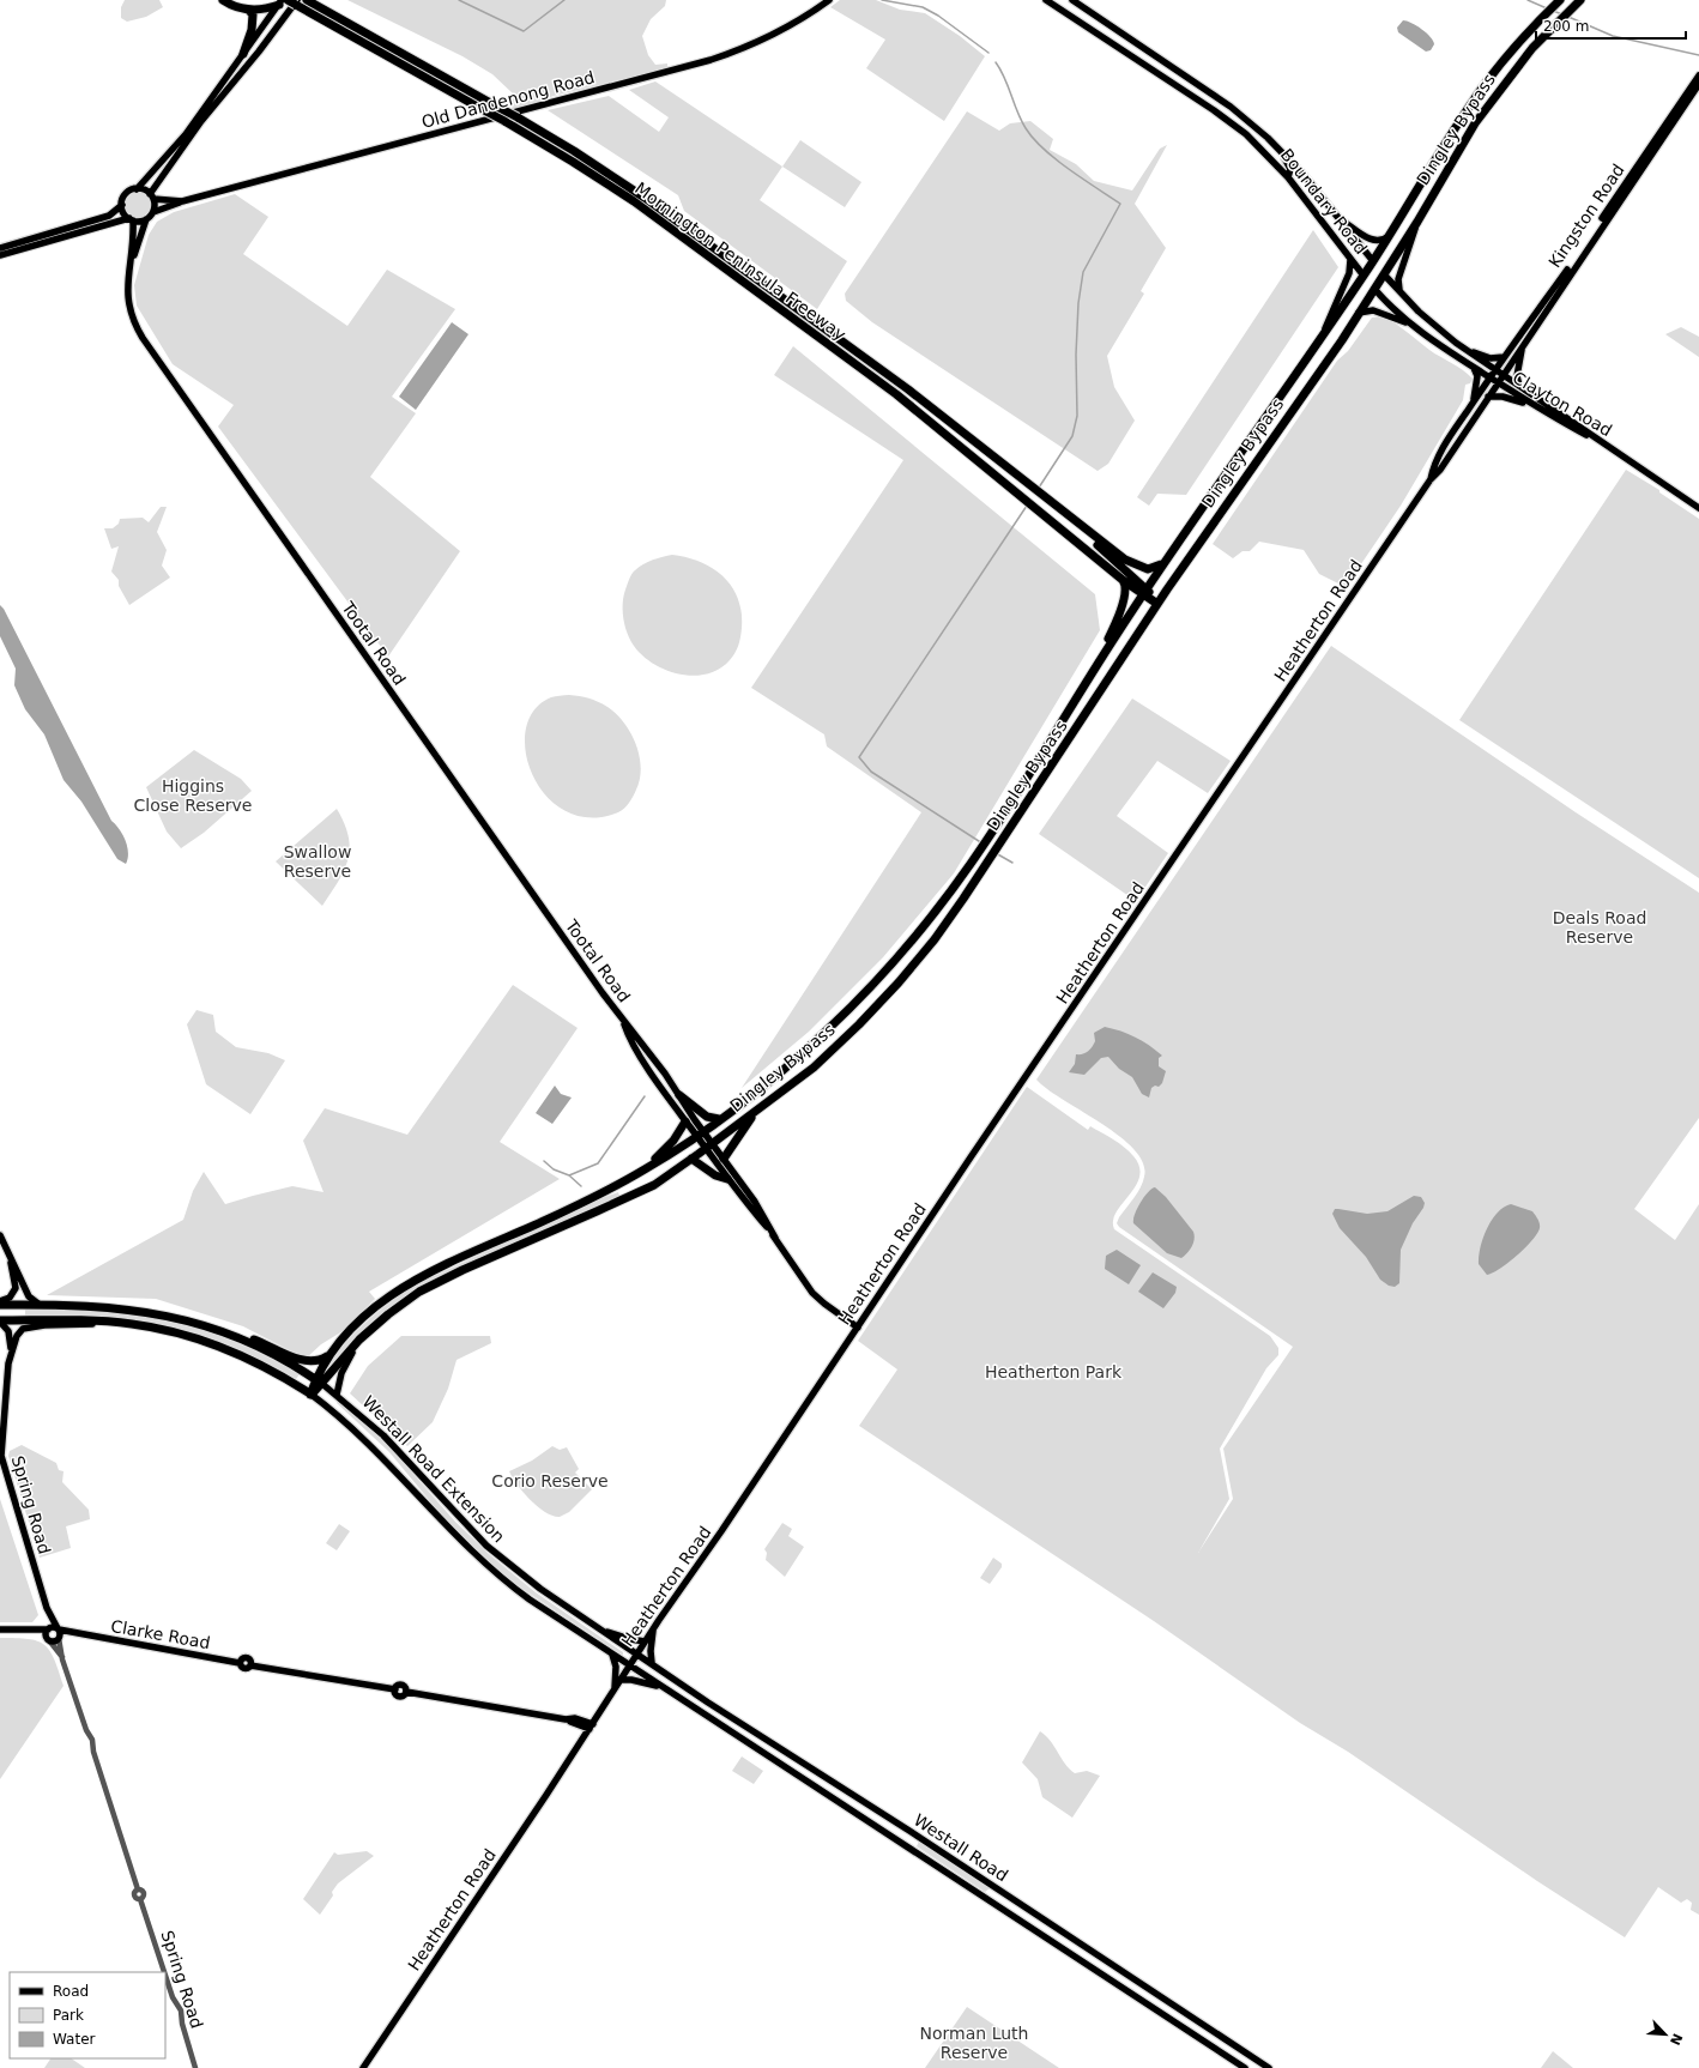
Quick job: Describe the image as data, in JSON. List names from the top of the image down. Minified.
{"streets":{"highway":["Dingley Bypass","Boundary Road","Mornington Peninsula Freeway","Westall Road Extension"],"main road":["Old Dandenong Road","Kingston Road","Clayton Road","Heatherton Road","Tootal Road","Spring Road","Clarke Road","Westall Road"]},"crossings":[["Old Dandenong Road","Tootal Road"],["Dingley Bypass","Boundary Road"],["Dingley Bypass","Mornington Peninsula Freeway"],["Dingley Bypass","Tootal Road"],["Dingley Bypass","Westall Road Extension"],["Boundary Road","Kingston Road"],["Boundary Road","Clayton Road"],["Boundary Road","Heatherton Road"],["Kingston Road","Clayton Road"],["Kingston Road","Heatherton Road"],["Clayton Road","Heatherton Road"],["Heatherton Road","Tootal Road"],["Heatherton Road","Westall Road Extension"],["Heatherton Road","Clarke Road"],["Heatherton Road","Westall Road"],["Westall Road Extension","Spring Road"],["Westall Road Extension","Westall Road"],["Spring Road","Clarke Road"]],"parks":["Higgins Close Reserve","Swallow Reserve","Deals Road Reserve","Heatherton Park","Corio Reserve","Norman Luth Reserve"],"legend":["Road","Park","Water"],"scale_bar":"200 m","north":"bottom right"}
